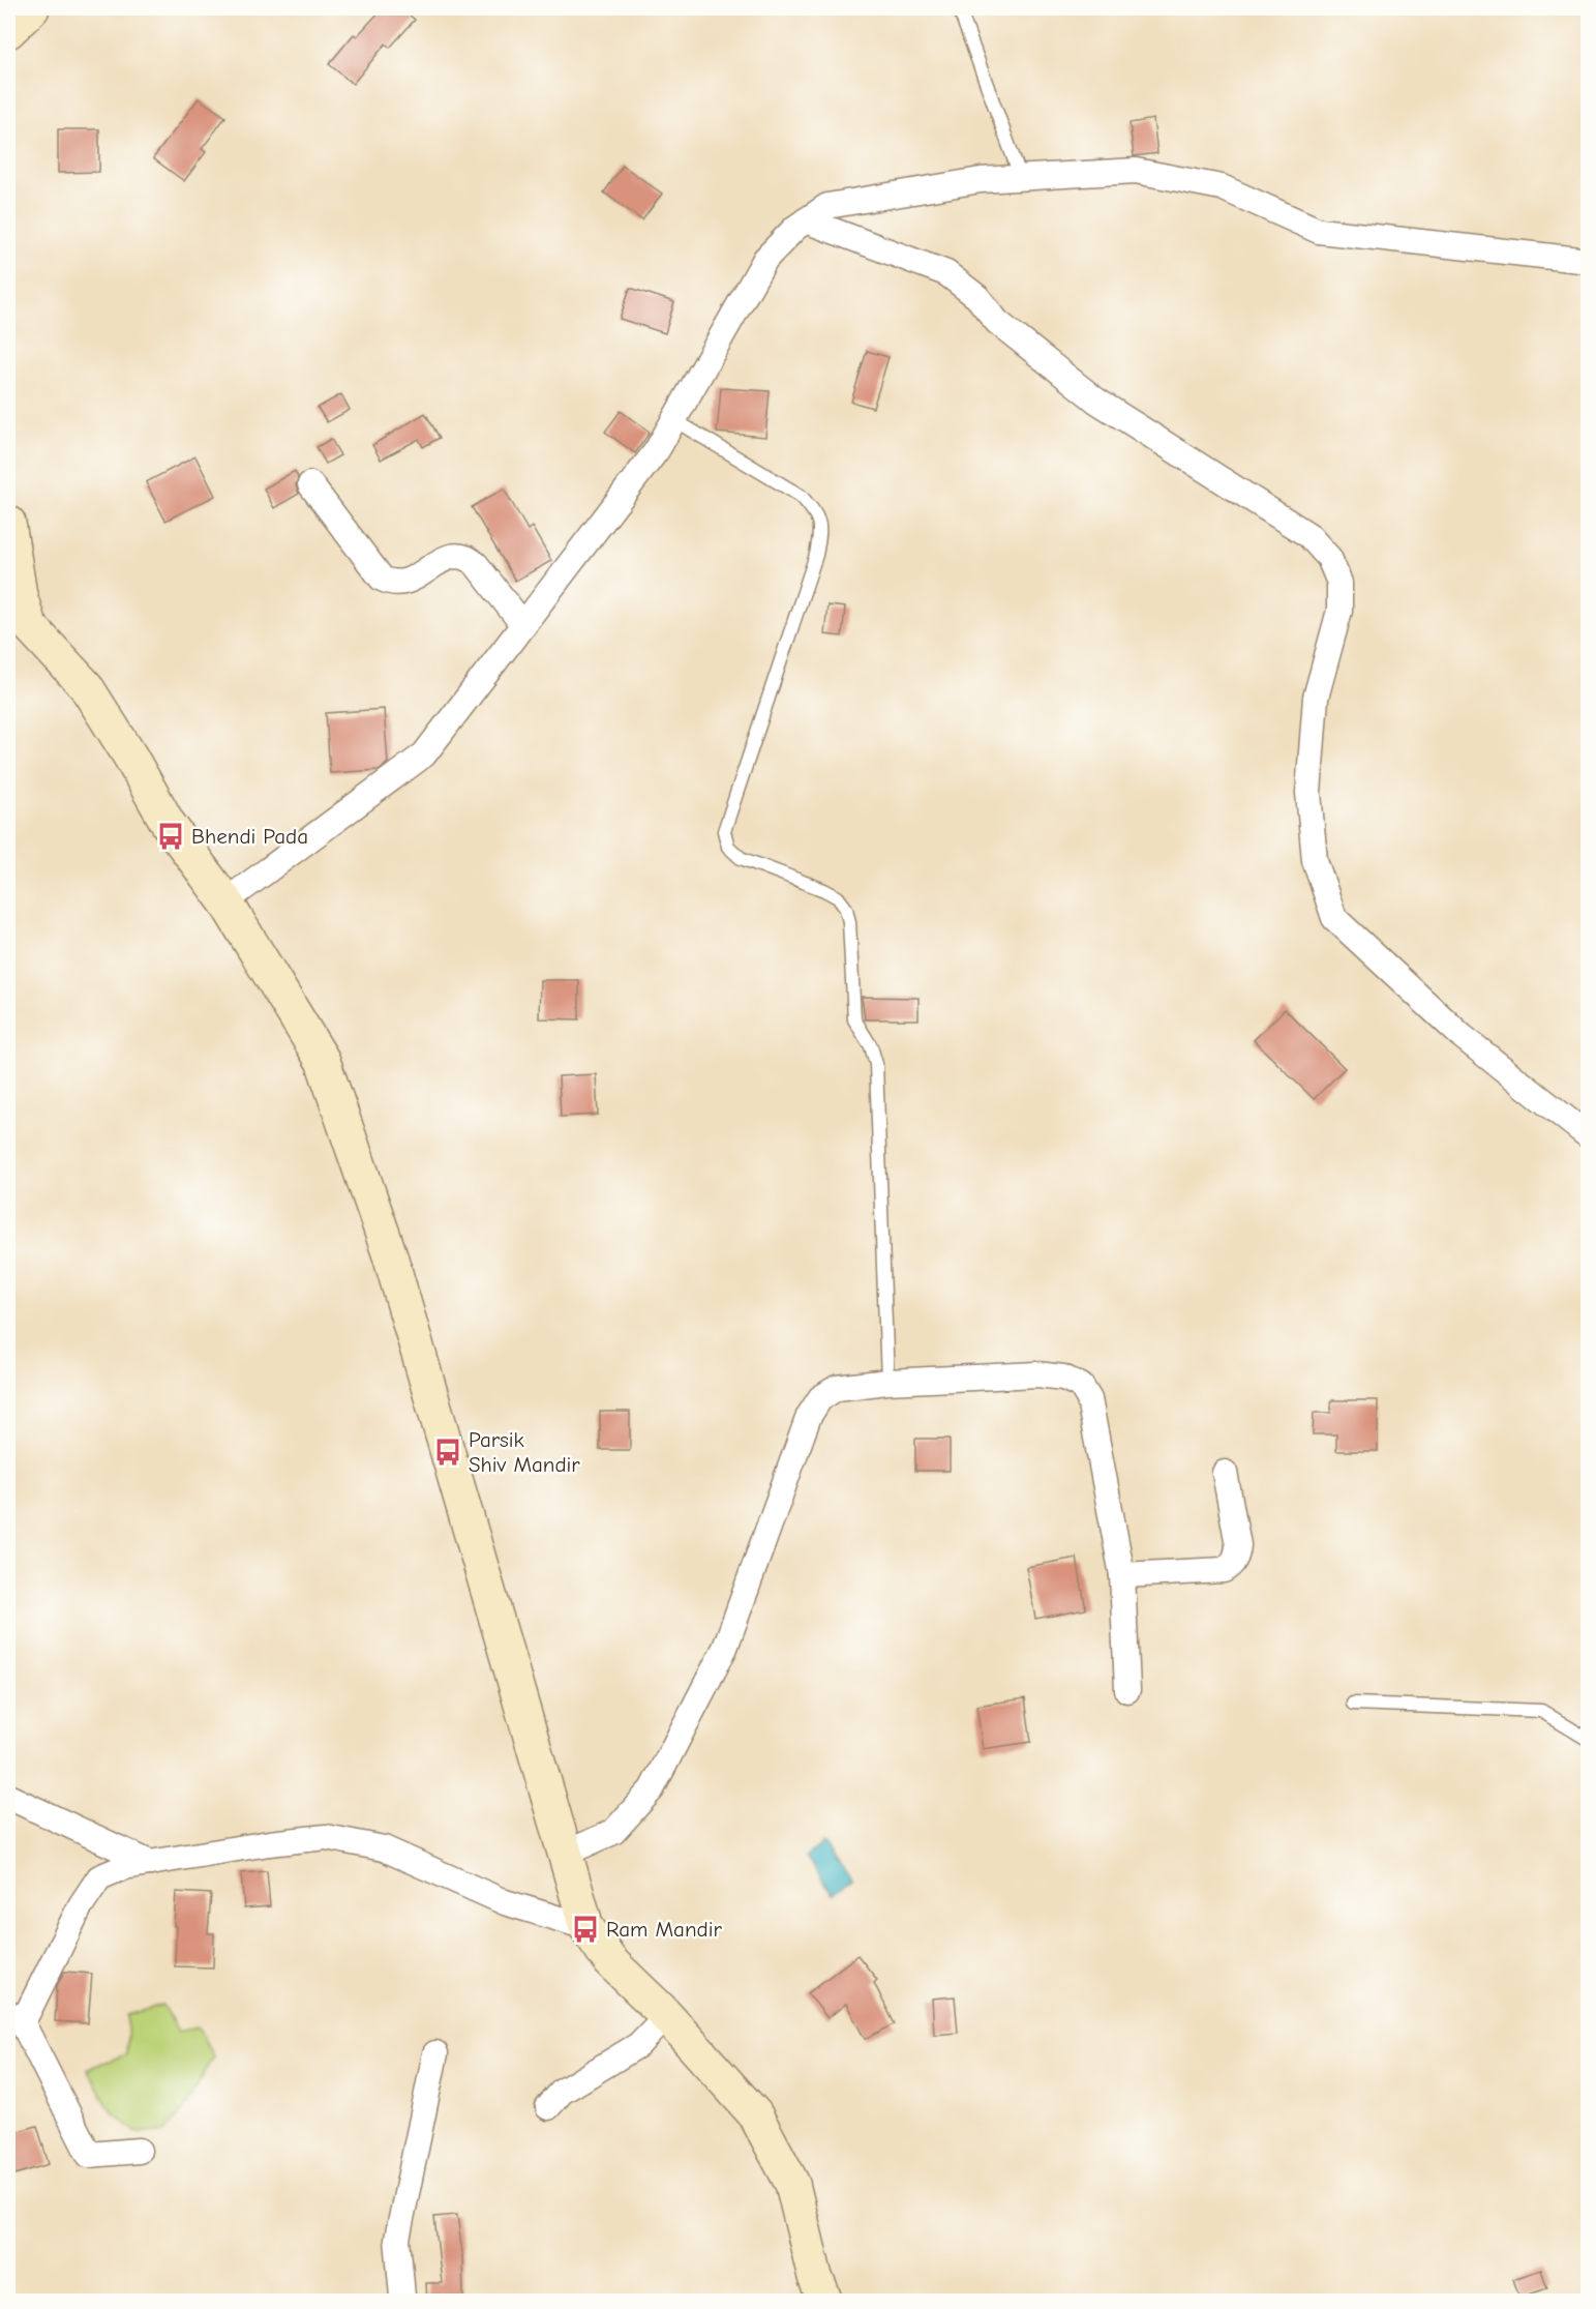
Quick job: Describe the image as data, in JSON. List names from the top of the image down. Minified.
{"places":{"bus stop":["Bhendi Pada","Parsik Shiv Mandir","Ram Mandir"]}}
